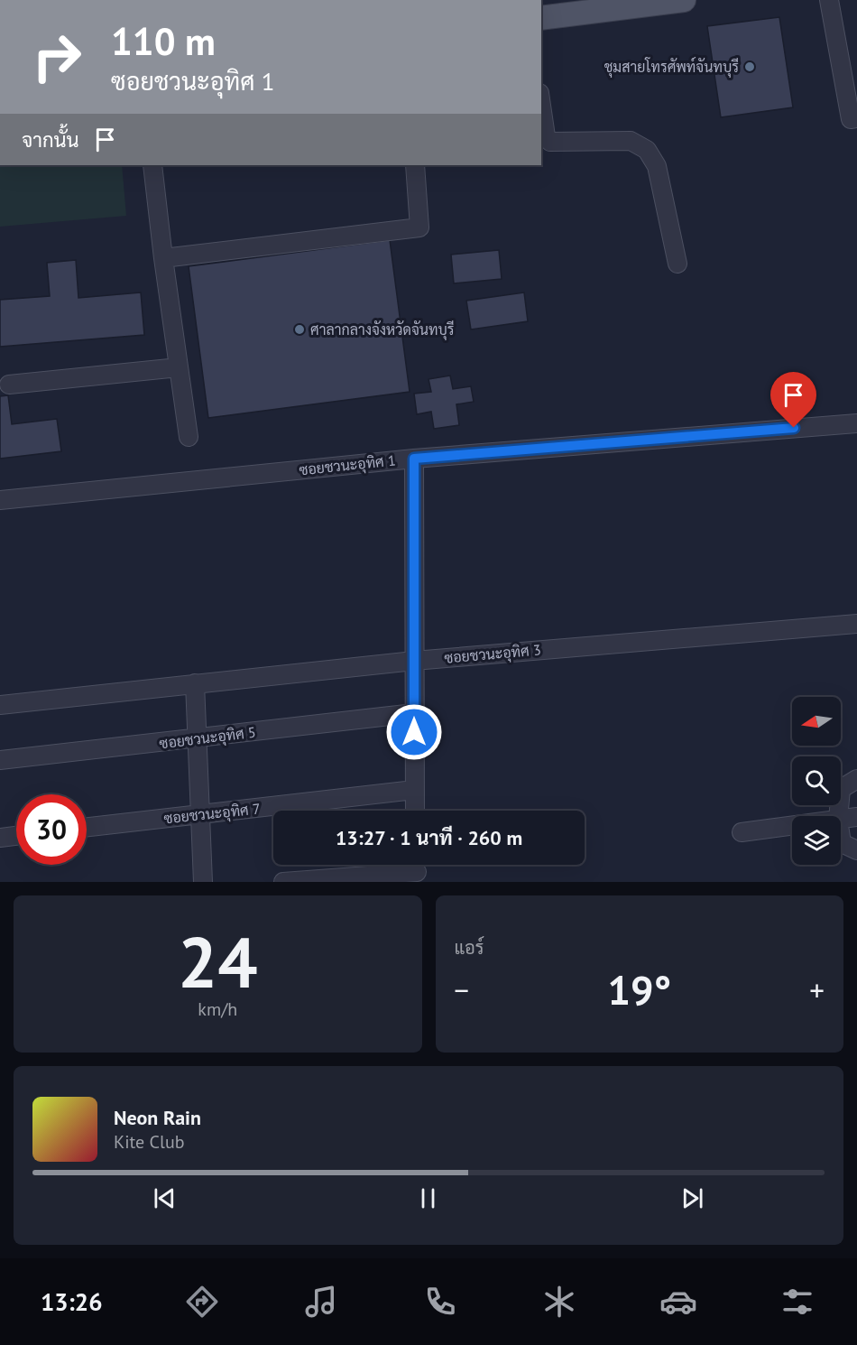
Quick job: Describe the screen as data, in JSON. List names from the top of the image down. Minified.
{"streets":{"street":["ซอยชวนะอุทิศ 1","ซอยชวนะอุทิศ 3","ซอยชวนะอุทิศ 5","ซอยชวนะอุทิศ 7"]},"places":["ชุมสายโทรศัพท์จันทบุรี","ศาลากลางจังหวัดจันทบุรี"],"north":"left","page":{"turn":["110 m","ซอยชวนะอุทิศ 1"],"then":"จากนั้น","limit":"30","trip":"13:27 · 1 นาที · 260 m","tile":[["24","km/h"],"แอร์"],"heat":["−","19°","+"],"song":["Neon Rain","Kite Club"],"tabs":"13:26"}}
